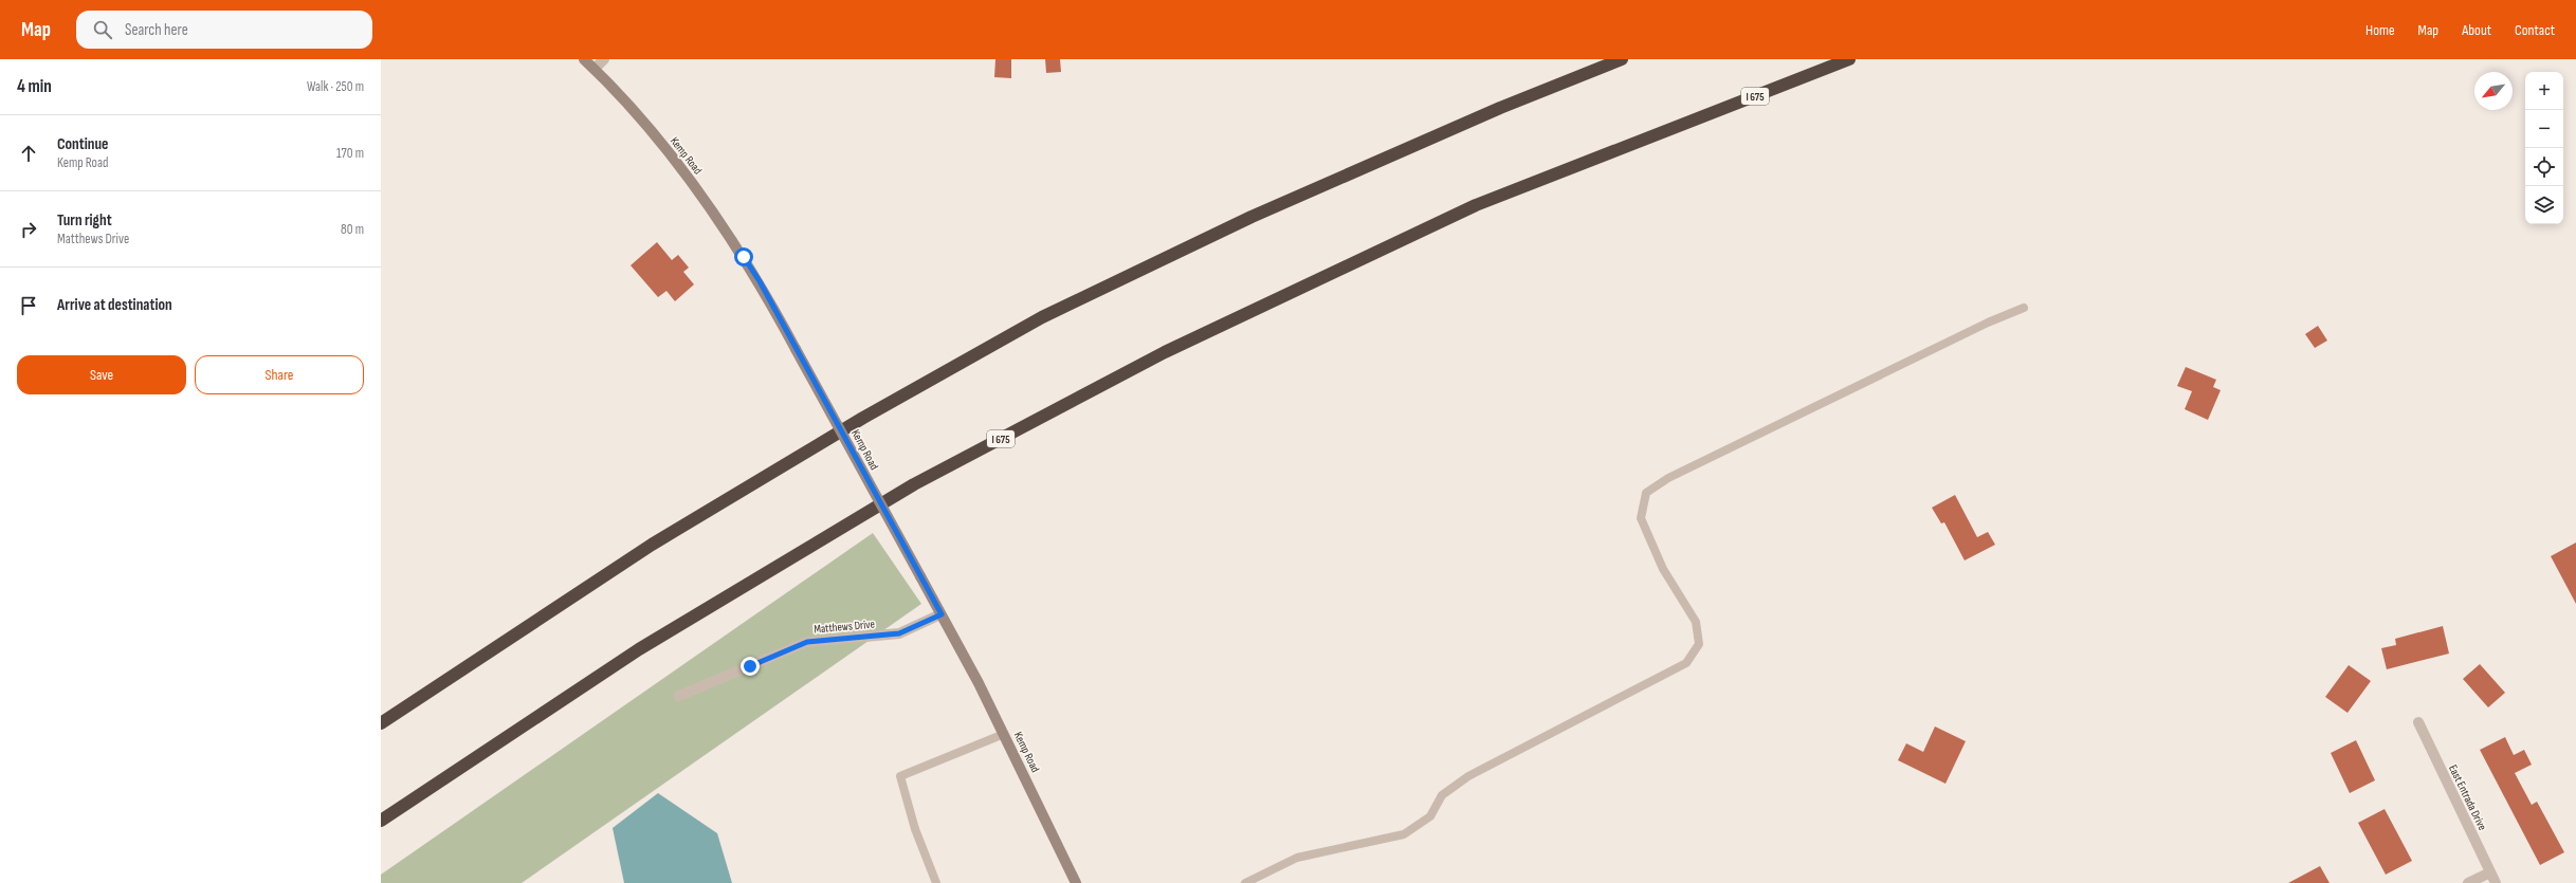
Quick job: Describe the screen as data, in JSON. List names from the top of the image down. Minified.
{"streets":{"highway":["I 675"],"main road":["Kemp Road"],"street":["Matthews Drive","East Entrada Drive"]},"crossings":[["Kemp Road","Matthews Drive"]],"north":"bottom left","page":{"header":"Map","search":"Search here","nav":["Home","Map","About","Contact"],"heading":["4 min","Walk · 250 m"],"map_buttons":["+","−"],"list":[["Continue","Kemp Road","170 m"],["Turn right","Matthews Drive","80 m"],"Arrive at destination"],"buttons":["Save","Share"]}}
